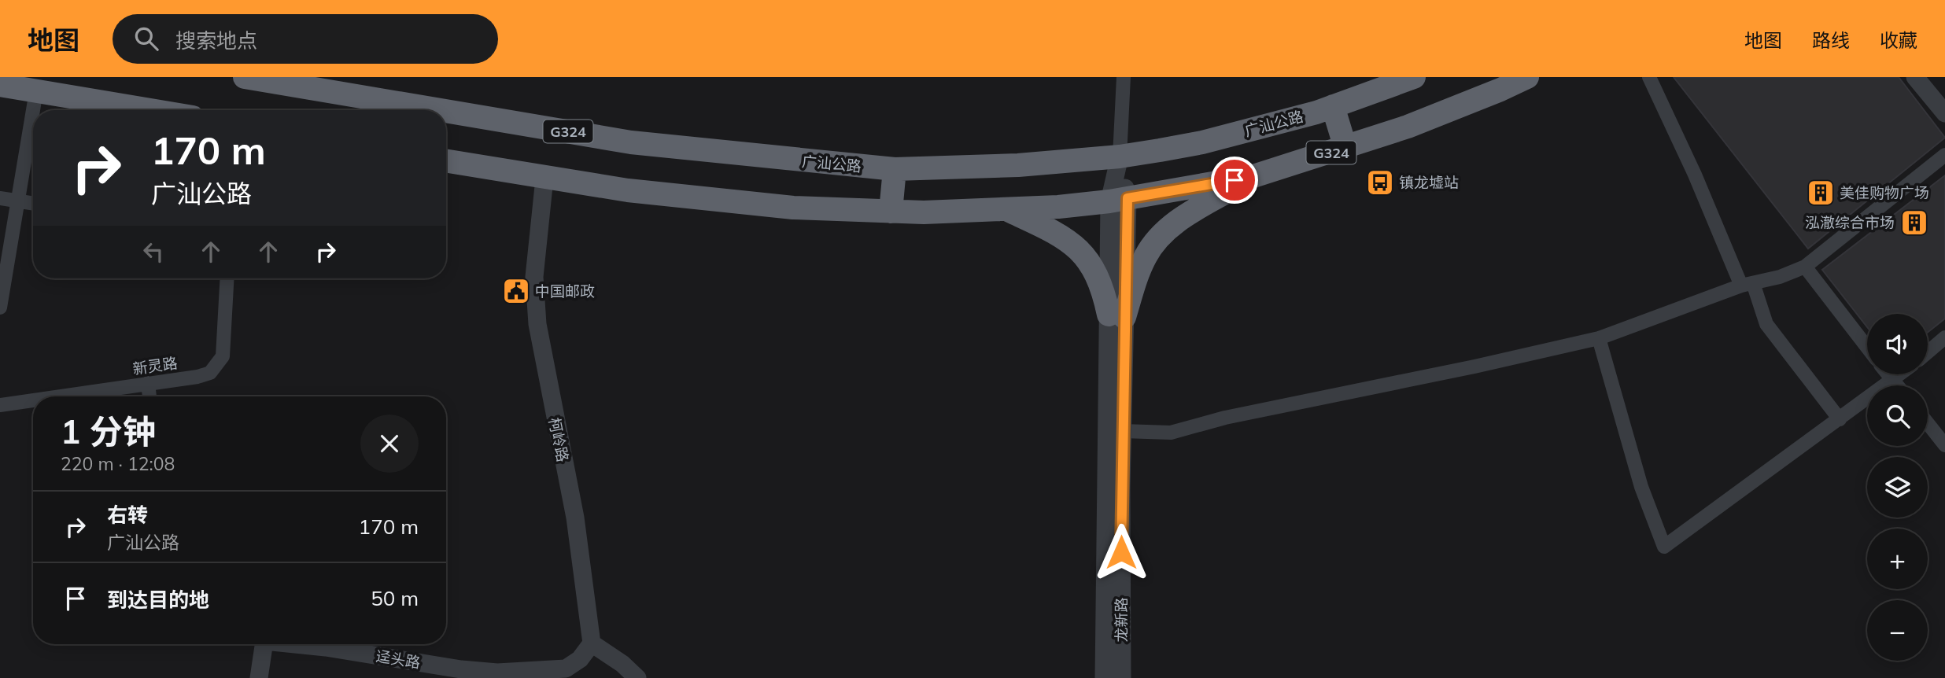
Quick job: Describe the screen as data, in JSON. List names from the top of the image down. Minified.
{"streets":{"highway":["广汕公路","G324"],"street":["新灵路","柯岭路","龙新路","迳头路"]},"crossings":[["广汕公路","龙新路"],["G324","柯岭路"],["G324","龙新路"],["柯岭路","迳头路"]],"places":{"bus stop":["镇龙墟站"],"building":["美佳购物广场","泓澈综合市场"],"public building":["中国邮政"]},"page":{"header":"地图","search":"搜索地点","nav":["地图","路线","收藏"],"turn":["170 m","广汕公路"],"map_buttons":["+","−"],"heading":["1 分钟","220 m · 12:08"],"list":[{"name":"右转","note":"广汕公路","value":"170 m"},{"name":"到达目的地","value":"50 m"}]}}
